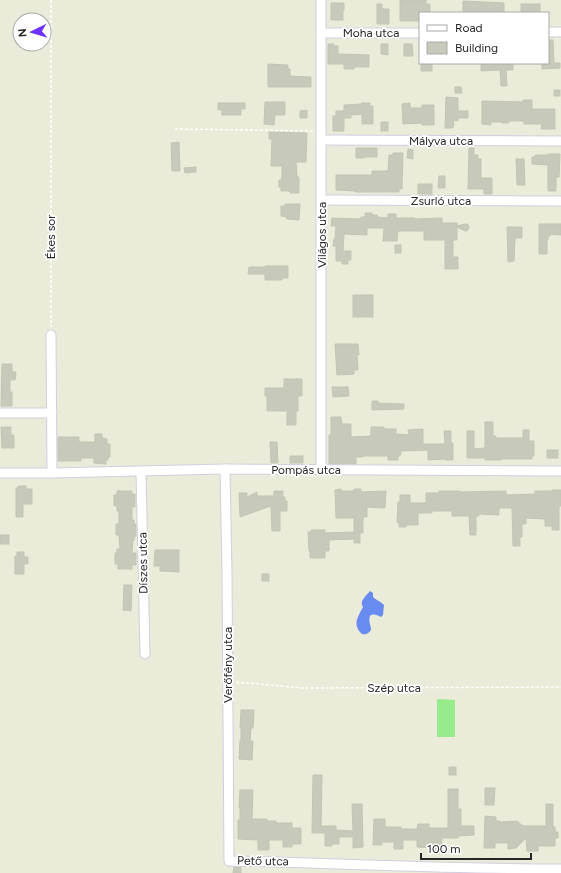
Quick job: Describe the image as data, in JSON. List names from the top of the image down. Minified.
{"streets":{"street":["Moha utca","Mályva utca","Zsurló utca","Világos utca","Pompás utca","Díszes utca","Verőfény utca","Pető utca"],"path":["Ékes sor","Szép utca"]},"crossings":[["Moha utca","Világos utca"],["Mályva utca","Világos utca"],["Zsurló utca","Világos utca"],["Világos utca","Pompás utca"],["Pompás utca","Díszes utca"],["Pompás utca","Verőfény utca"],["Verőfény utca","Szép utca"],["Verőfény utca","Pető utca"]],"legend":["Road","Building"],"scale_bar":"100 m","north":"left"}
